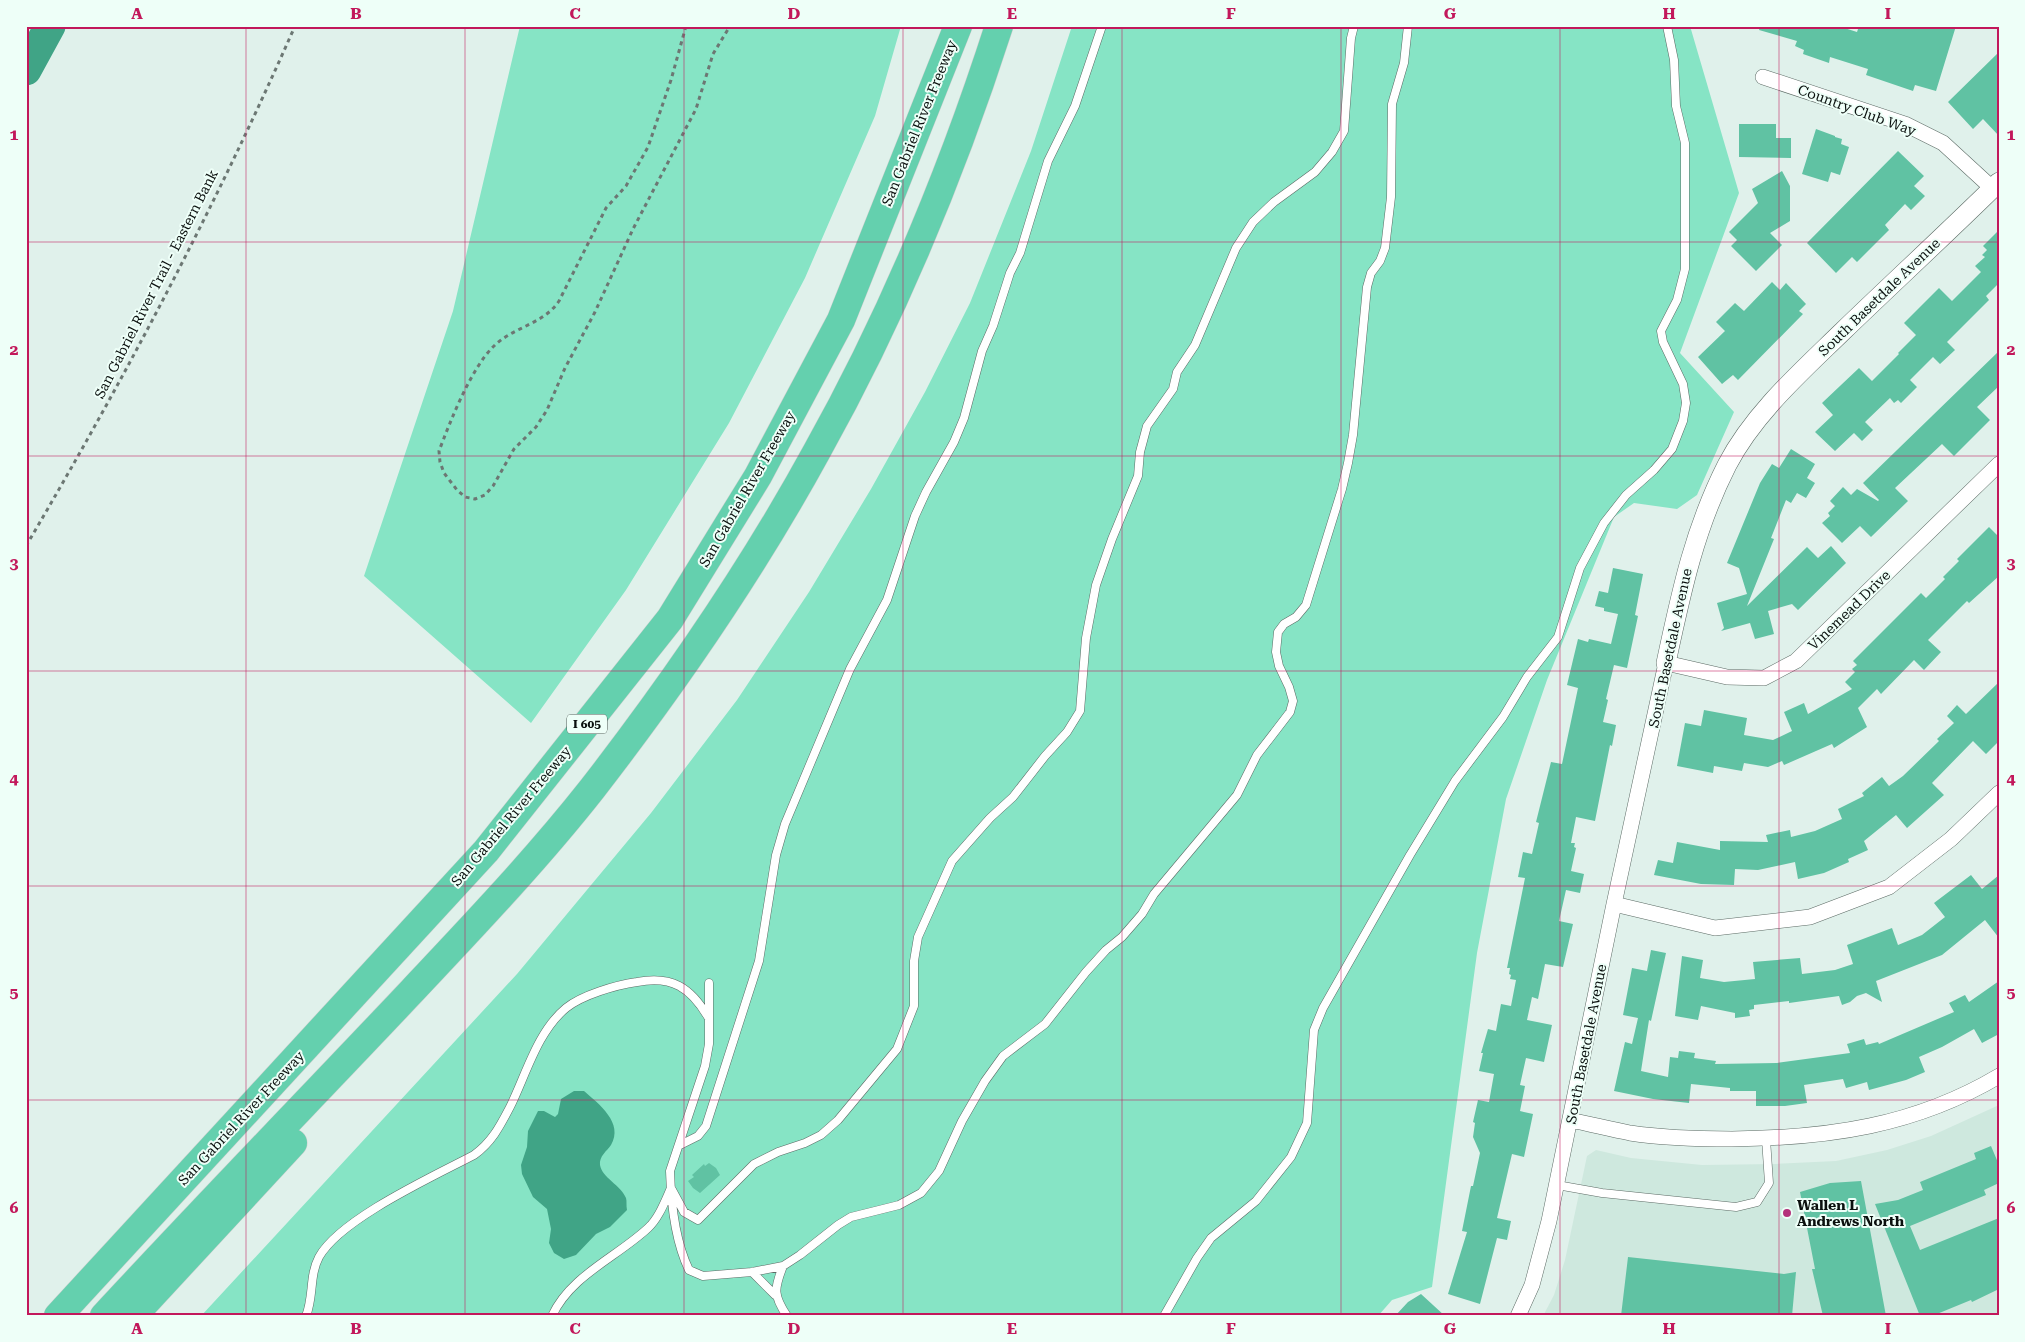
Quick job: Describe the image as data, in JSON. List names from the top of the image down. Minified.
{"streets":{"highway":["San Gabriel River Freeway","I 605"],"street":["Country Club Way","South Basetdale Avenue","Vinemead Drive"],"path":["San Gabriel River Trail - Eastern Bank"]},"crossings":[["Country Club Way","South Basetdale Avenue"],["South Basetdale Avenue","Vinemead Drive"]],"places":["Wallen L Andrews North"],"grid":{"columns":["A","B","C","D","E","F","G","H","I"],"rows":["1","2","3","4","5","6"]}}
